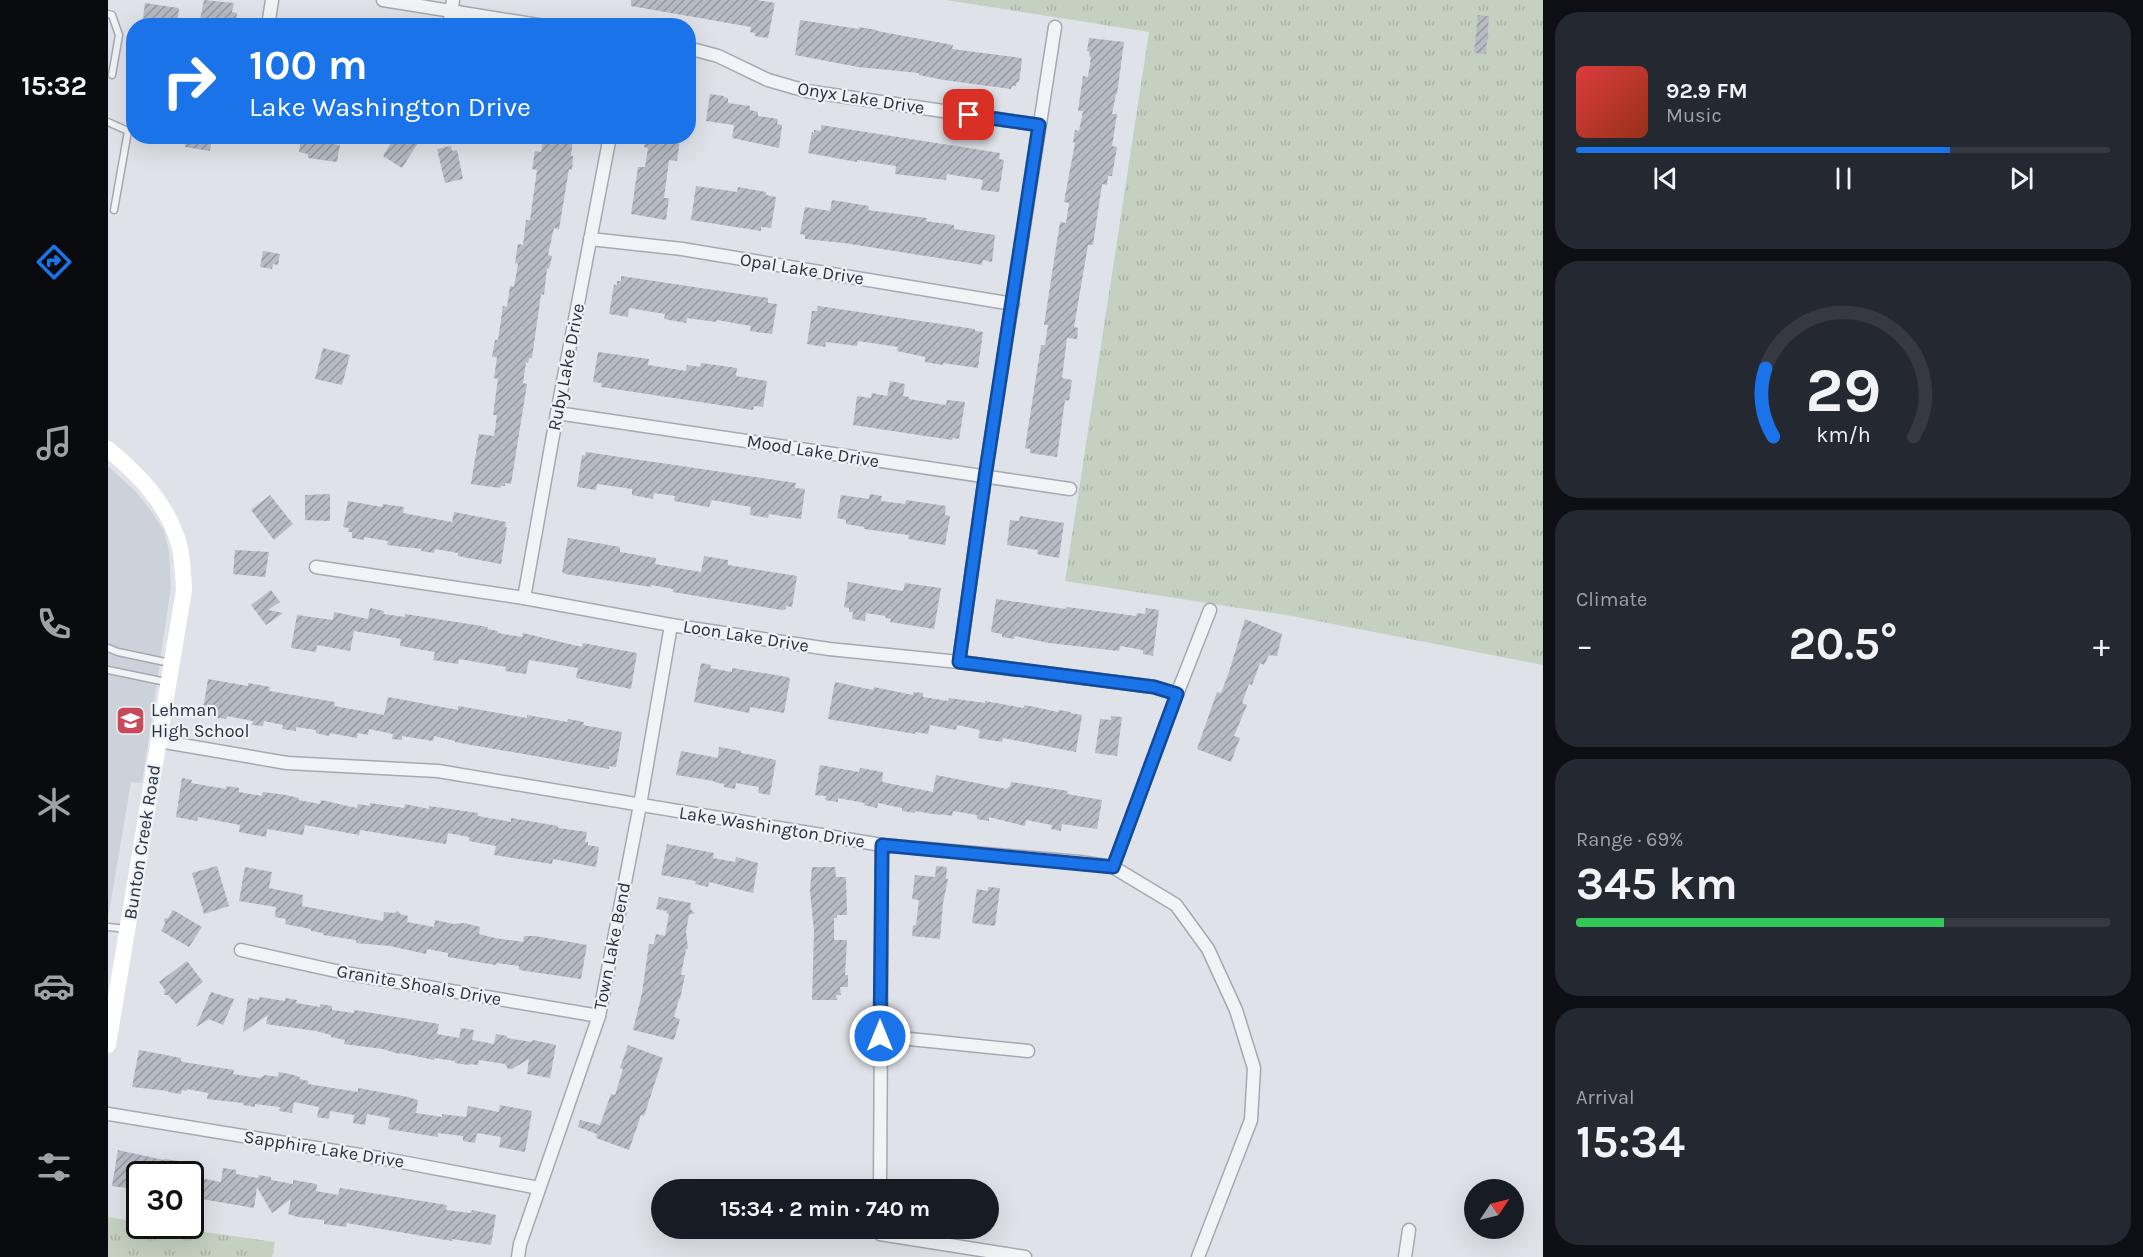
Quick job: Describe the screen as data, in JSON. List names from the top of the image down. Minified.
{"streets":{"street":["Onyx Lake Drive","Opal Lake Drive","Ruby Lake Drive","Mood Lake Drive","Loon Lake Drive","Lake Washington Drive","Bunton Creek Road","Town Lake Bend","Granite Shoals Drive","Sapphire Lake Drive"]},"crossings":[["Opal Lake Drive","Ruby Lake Drive"],["Ruby Lake Drive","Mood Lake Drive"],["Ruby Lake Drive","Loon Lake Drive"],["Loon Lake Drive","Town Lake Bend"],["Lake Washington Drive","Bunton Creek Road"],["Lake Washington Drive","Town Lake Bend"],["Town Lake Bend","Granite Shoals Drive"],["Town Lake Bend","Sapphire Lake Drive"]],"places":{"school or university":["Lehman High School"]},"north":"top right","page":{"tabs":"15:32","turn":["100 m","Lake Washington Drive"],"song":["92.9 FM","Music"],"tile":["Climate",["Range · 69%","345 km"],["Arrival","15:34"]],"heat":["−","20.5°","+"],"limit":"30","trip":"15:34 · 2 min · 740 m","gauge":["29","km/h"]}}
